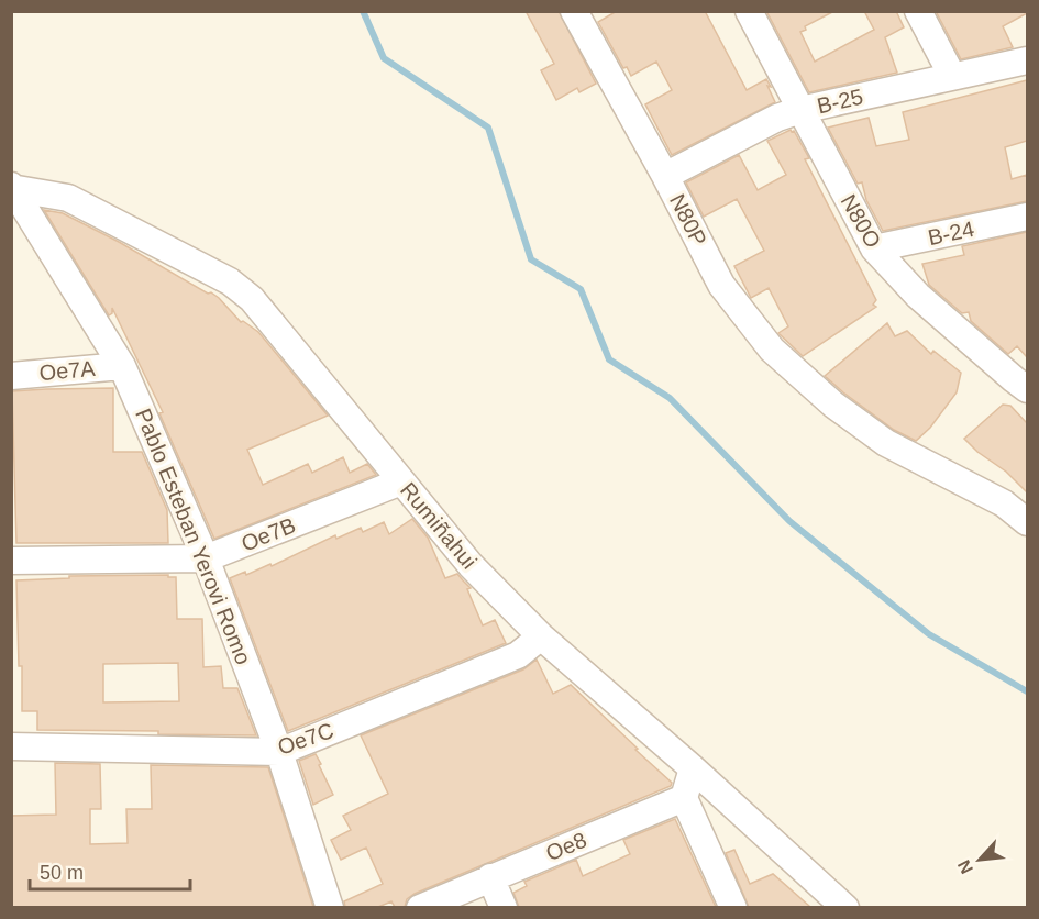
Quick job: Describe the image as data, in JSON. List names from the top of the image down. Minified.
{"streets":{"street":["B-25","N80P","N80O","B-24","Oe7A","Rumiñahui","Oe7B","Pablo Esteban Yerovi Romo","Oe7C","Oe8"]},"crossings":[["B-25","N80P"],["B-25","N80O"],["N80O","B-24"],["Oe7A","Pablo Esteban Yerovi Romo"],["Rumiñahui","Oe7B"],["Rumiñahui","Pablo Esteban Yerovi Romo"],["Rumiñahui","Oe7C"],["Oe7B","Pablo Esteban Yerovi Romo"],["Pablo Esteban Yerovi Romo","Oe7C"]],"scale_bar":"50 m","north":"bottom left"}
